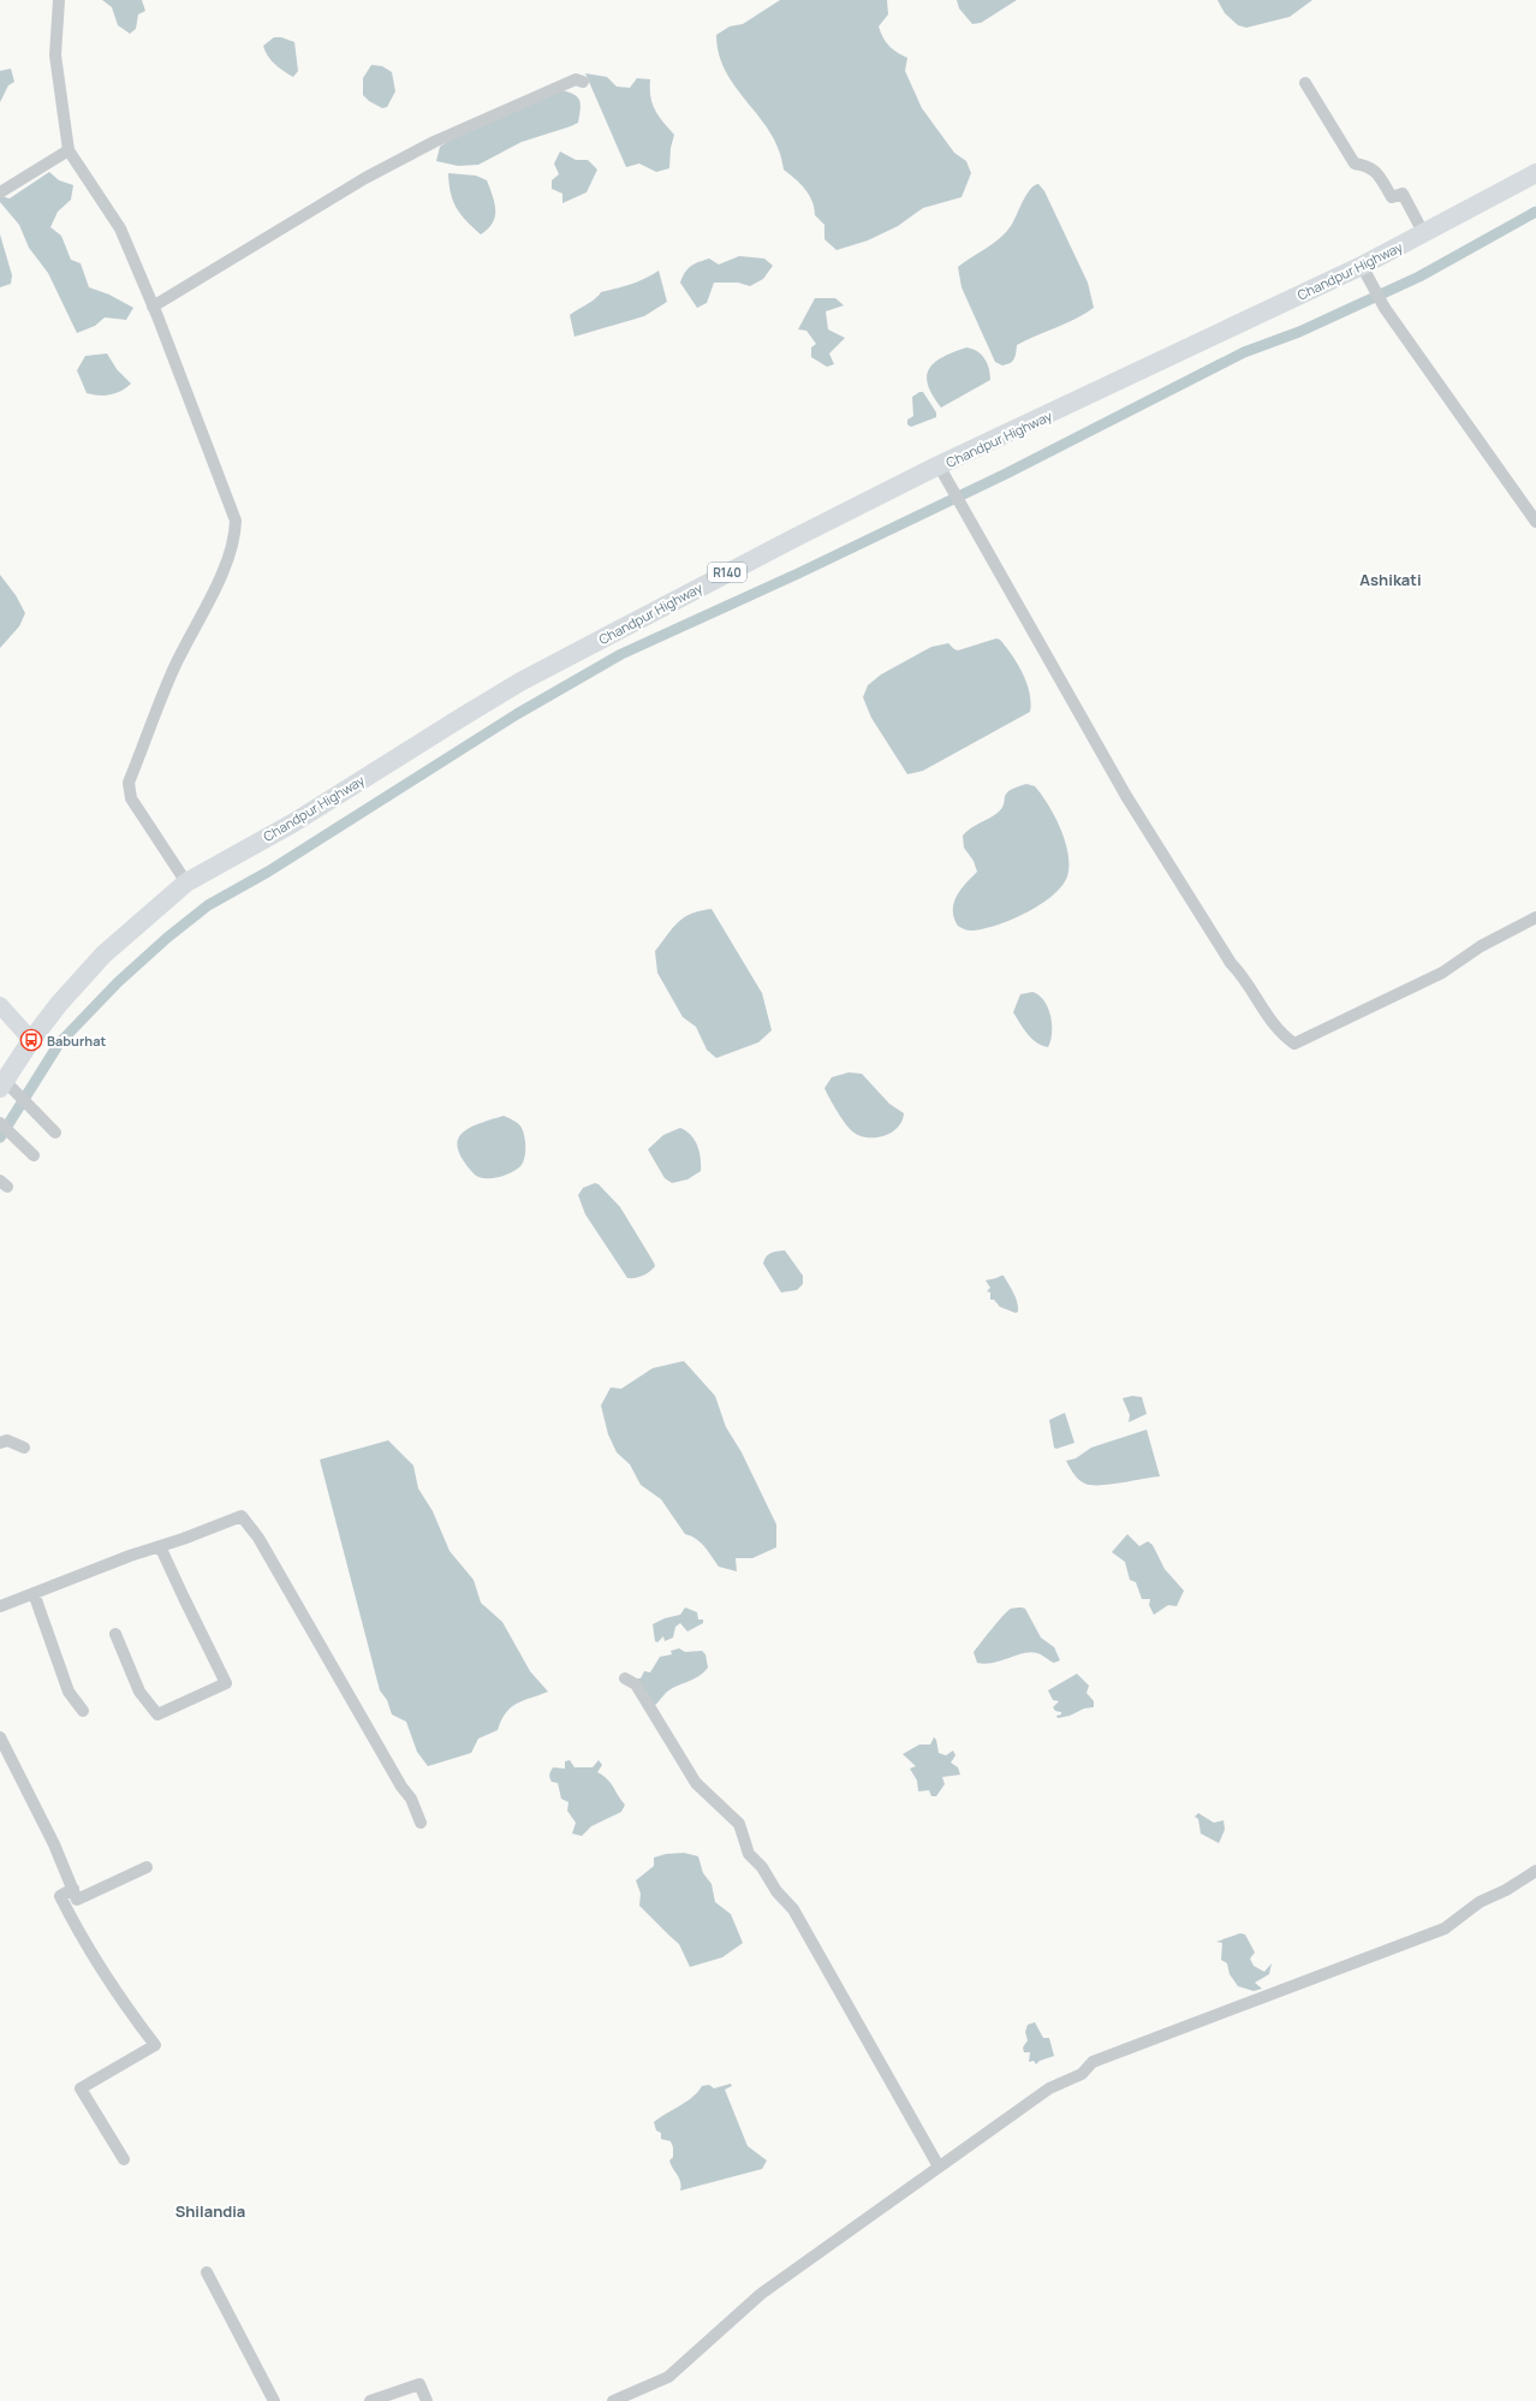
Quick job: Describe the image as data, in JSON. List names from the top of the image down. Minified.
{"streets":{"main road":["Chandpur Highway","R140"]},"districts":["Ashikati","Shilandia"],"places":{"bus stop":["Baburhat"]}}
